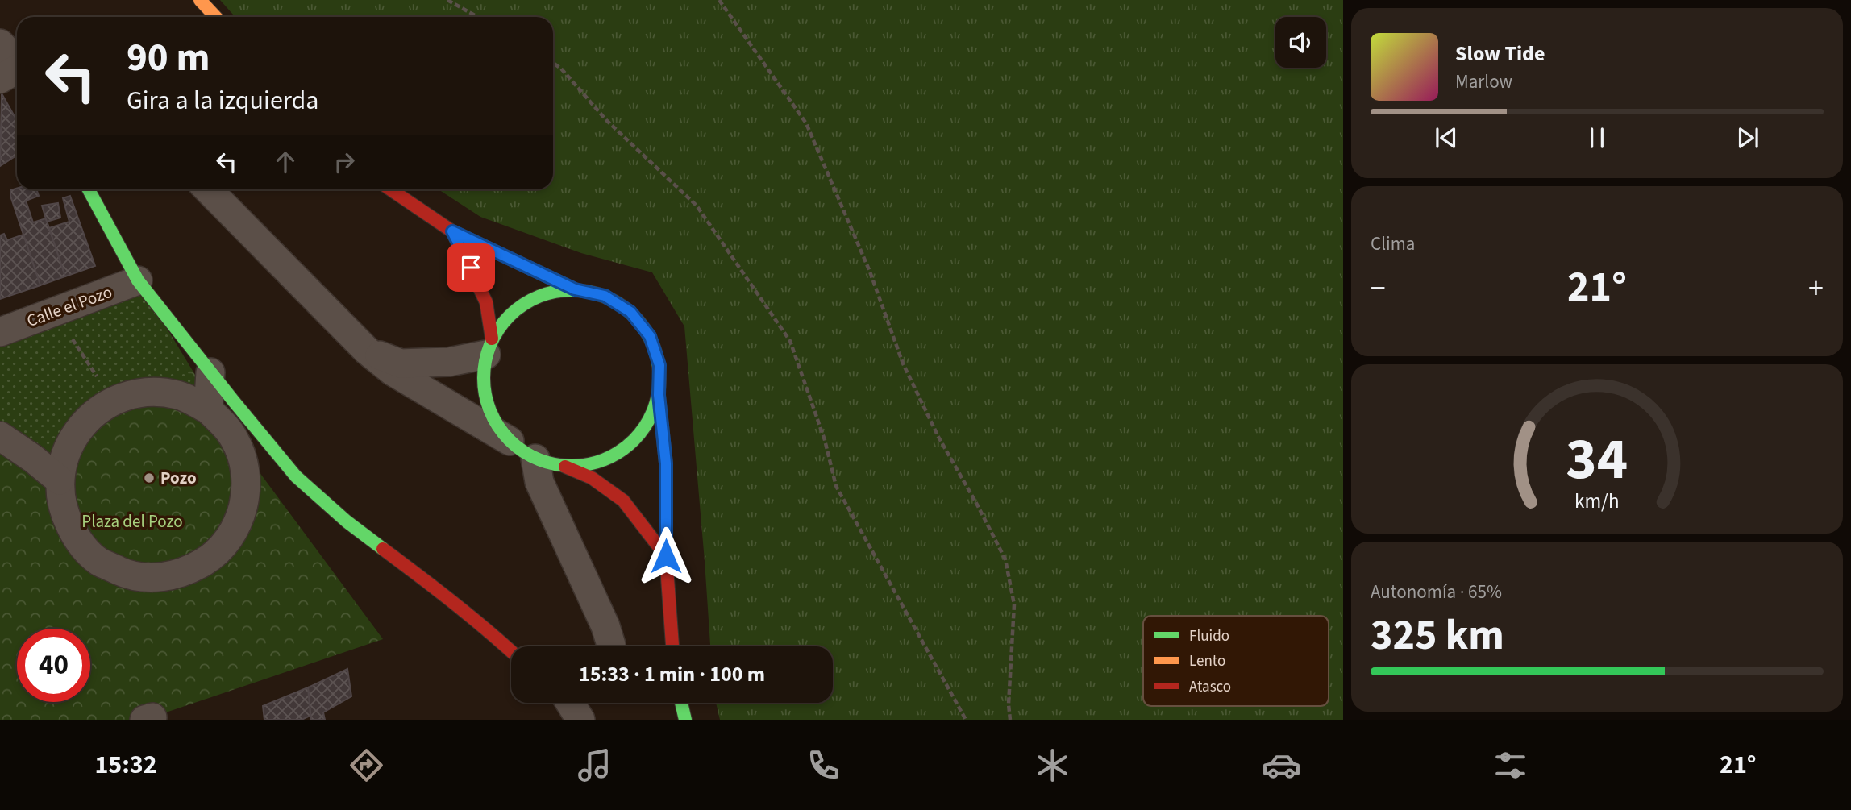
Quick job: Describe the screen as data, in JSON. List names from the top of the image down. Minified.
{"streets":{"street":["Calle el Pozo"]},"parks":["Plaza del Pozo"],"places":["Pozo"],"legend":["Fluido","Lento","Atasco"],"page":{"turn":["90 m","Gira a la izquierda"],"song":["Slow Tide","Marlow"],"tile":["Clima",["Autonomía · 65%","325 km"]],"heat":["−","21°","+"],"limit":"40","trip":"15:33 · 1 min · 100 m","tabs":["15:32","21°"],"gauge":["34","km/h"]}}
